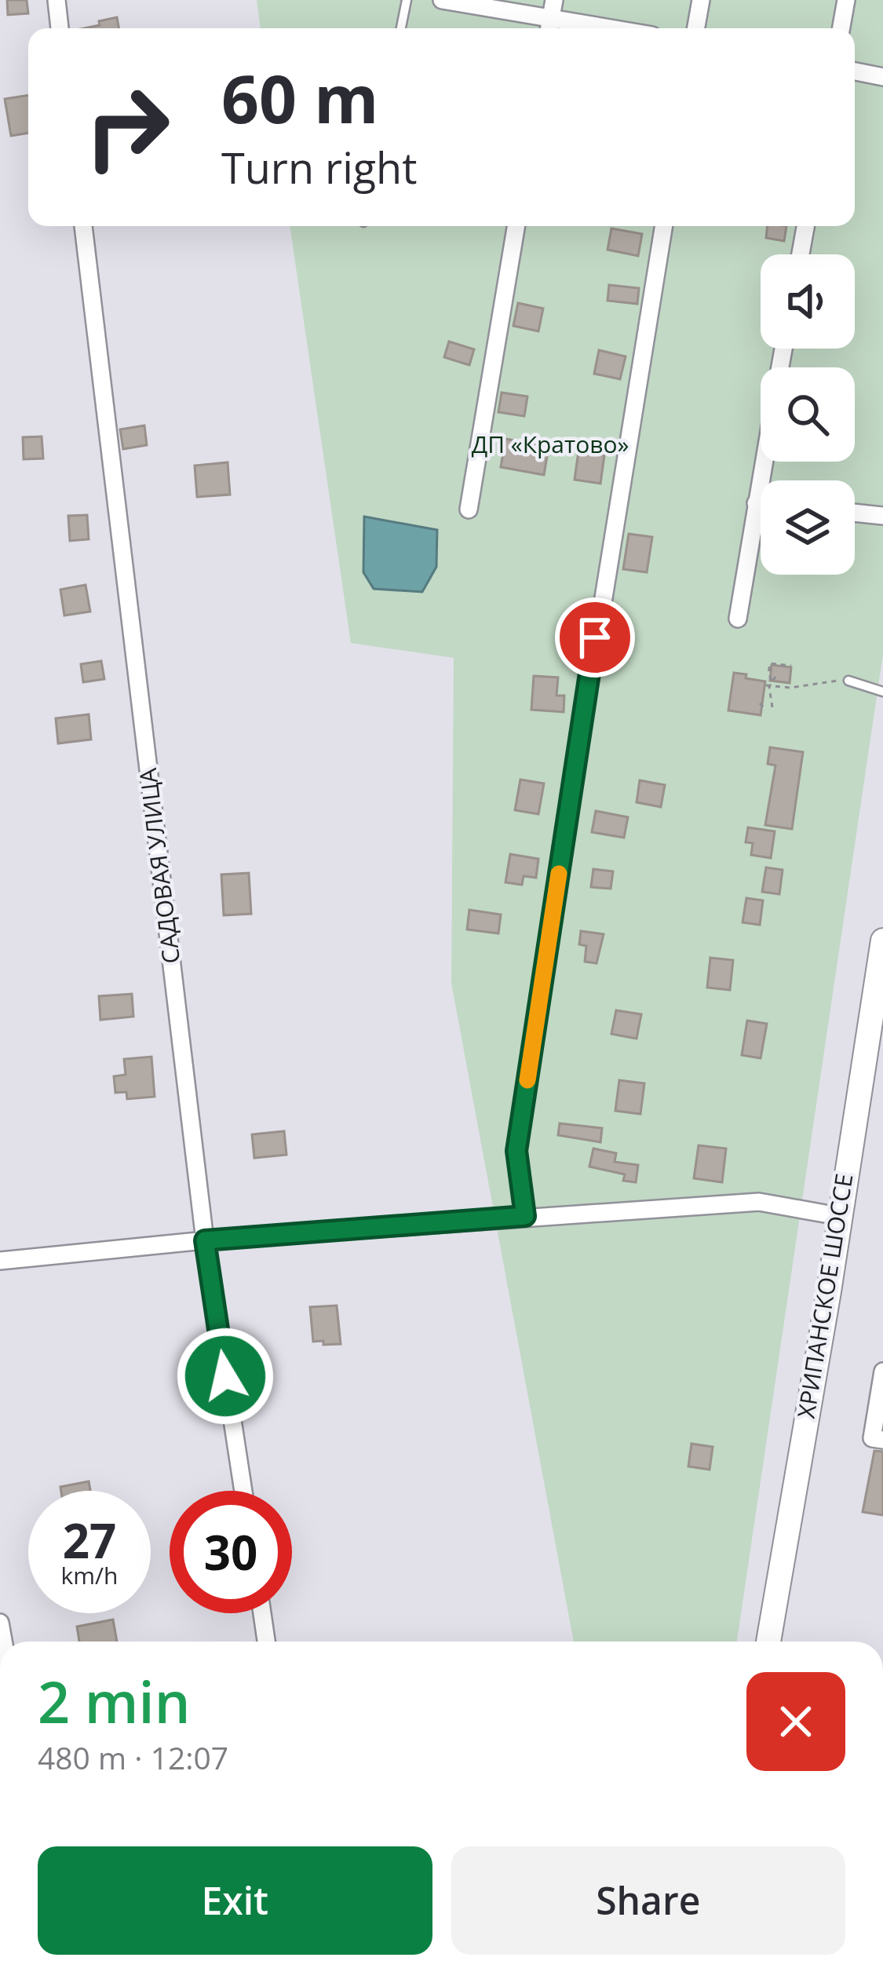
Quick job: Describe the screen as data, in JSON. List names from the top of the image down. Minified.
{"streets":{"main road":["ХРИПАНСКОЕ ШОССЕ"],"street":["САДОВАЯ УЛИЦА"]},"parks":["ДП «Кратово»"],"page":{"turn":["60 m","Turn right"],"speed":"27 km/h","limit":"30","heading":["2 min","480 m · 12:07"],"buttons":["Exit","Share"]}}
